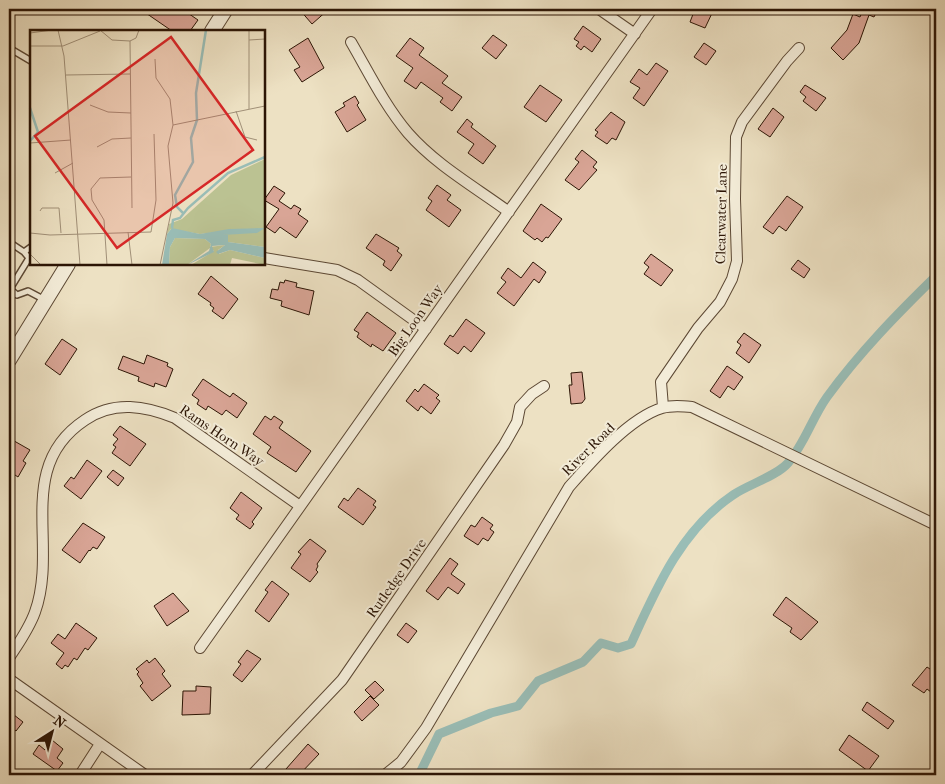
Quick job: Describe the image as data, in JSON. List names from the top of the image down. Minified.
{"streets":{"street":["Clearwater Lane","Big Loon Way","Rams Horn Way","River Road","Rutledge Drive"]},"crossings":[["Clearwater Lane","River Road"],["Big Loon Way","Rams Horn Way"]],"north":"top right"}
